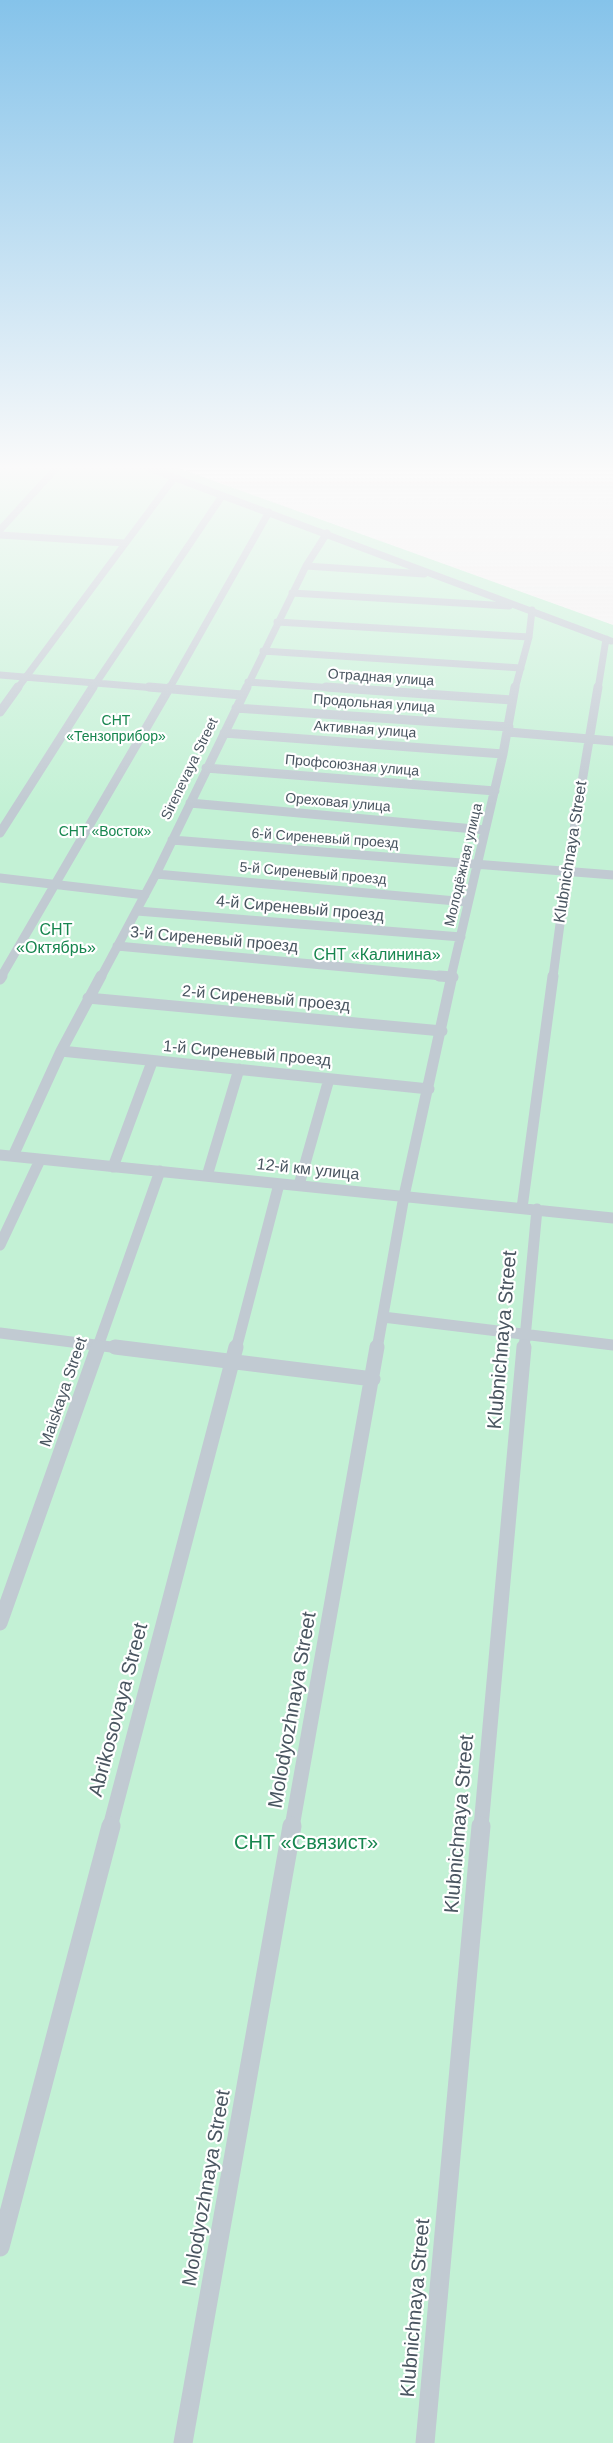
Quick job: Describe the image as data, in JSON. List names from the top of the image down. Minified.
{"streets":{"street":["Отрадная улица","Продольная улица","Активная улица","Профсоюзная улица","Sirenevaya Street","Ореховая улица","6-й Сиреневый проезд","Klubnichnaya Street","Молодёжная улица","5-й Сиреневый проезд","4-й Сиреневый проезд","3-й Сиреневый проезд","2-й Сиреневый проезд","1-й Сиреневый проезд","12-й км улица","Maiskaya Street","Abrikosovaya Street","Molodyozhnaya Street"]},"crossings":[["Отрадная улица","Sirenevaya Street"],["Отрадная улица","Молодёжная улица"],["Продольная улица","Sirenevaya Street"],["Продольная улица","Klubnichnaya Street"],["Продольная улица","Молодёжная улица"],["Активная улица","Sirenevaya Street"],["Активная улица","Молодёжная улица"],["Профсоюзная улица","Sirenevaya Street"],["Профсоюзная улица","Молодёжная улица"],["Sirenevaya Street","Ореховая улица"],["Sirenevaya Street","6-й Сиреневый проезд"],["Sirenevaya Street","5-й Сиреневый проезд"],["Sirenevaya Street","4-й Сиреневый проезд"],["Sirenevaya Street","3-й Сиреневый проезд"],["Sirenevaya Street","2-й Сиреневый проезд"],["Sirenevaya Street","1-й Сиреневый проезд"],["Sirenevaya Street","12-й км улица"],["Ореховая улица","Молодёжная улица"],["6-й Сиреневый проезд","Klubnichnaya Street"],["6-й Сиреневый проезд","Молодёжная улица"],["Klubnichnaya Street","12-й км улица"],["Молодёжная улица","5-й Сиреневый проезд"],["Молодёжная улица","4-й Сиреневый проезд"],["Молодёжная улица","3-й Сиреневый проезд"],["Молодёжная улица","2-й Сиреневый проезд"],["Молодёжная улица","1-й Сиреневый проезд"],["Молодёжная улица","12-й км улица"],["Молодёжная улица","Molodyozhnaya Street"],["12-й км улица","Maiskaya Street"],["12-й км улица","Abrikosovaya Street"],["12-й км улица","Molodyozhnaya Street"]],"parks":["СНТ «Тензоприбор»","СНТ «Восток»","СНТ «Октябрь»","СНТ «Калинина»","СНТ «Связист»"]}
